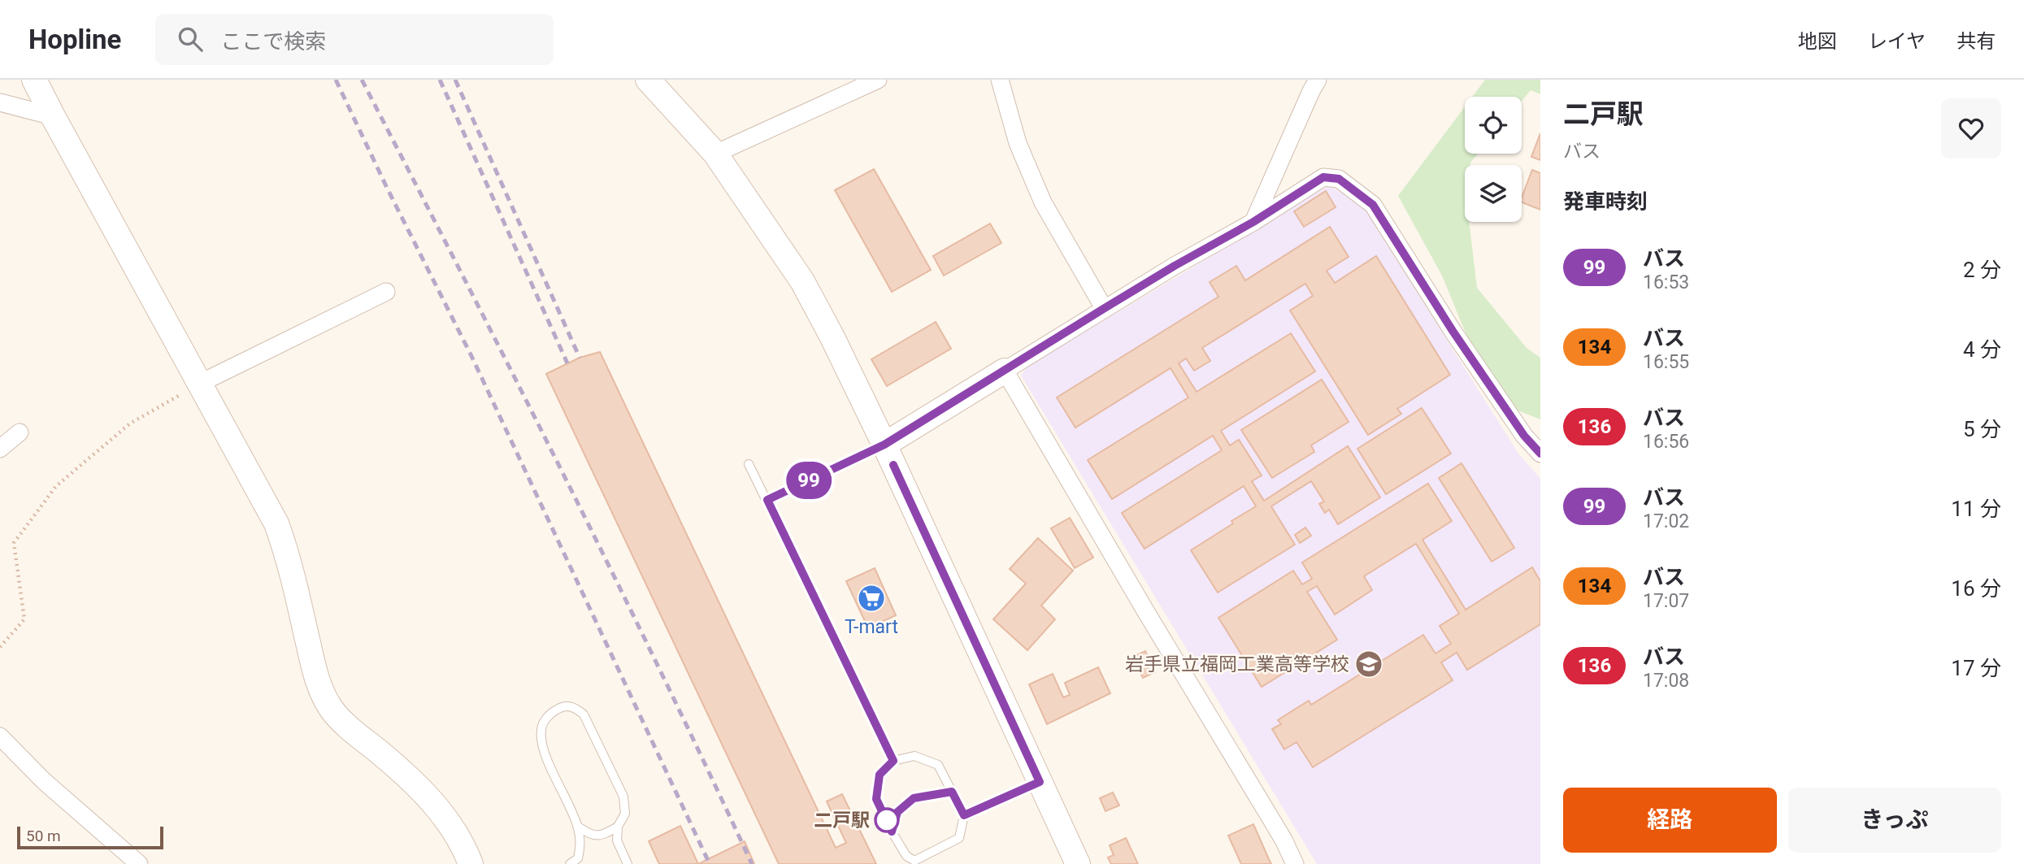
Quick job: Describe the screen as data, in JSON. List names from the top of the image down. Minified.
{"places":{"supermarket":["T-mart"],"school or university":["岩手県立福岡工業高等学校"],"other":["二戸駅"]},"lines":["bus line 99"],"scale_bar":"50 m","page":{"header":"Hopline","search":"ここで検索","nav":["地図","レイヤ","共有"],"on_map":"99","heading":[["二戸駅","バス"],"発車時刻"],"list":[{"mark":"99","name":"バス","note":"16:53","value":"2 分"},{"mark":"134","name":"バス","note":"16:55","value":"4 分"},{"mark":"136","name":"バス","note":"16:56","value":"5 分"},{"mark":"99","name":"バス","note":"17:02","value":"11 分"},{"mark":"134","name":"バス","note":"17:07","value":"16 分"},{"mark":"136","name":"バス","note":"17:08","value":"17 分"}],"buttons":["経路","きっぷ"],"scale":"50 m"}}
